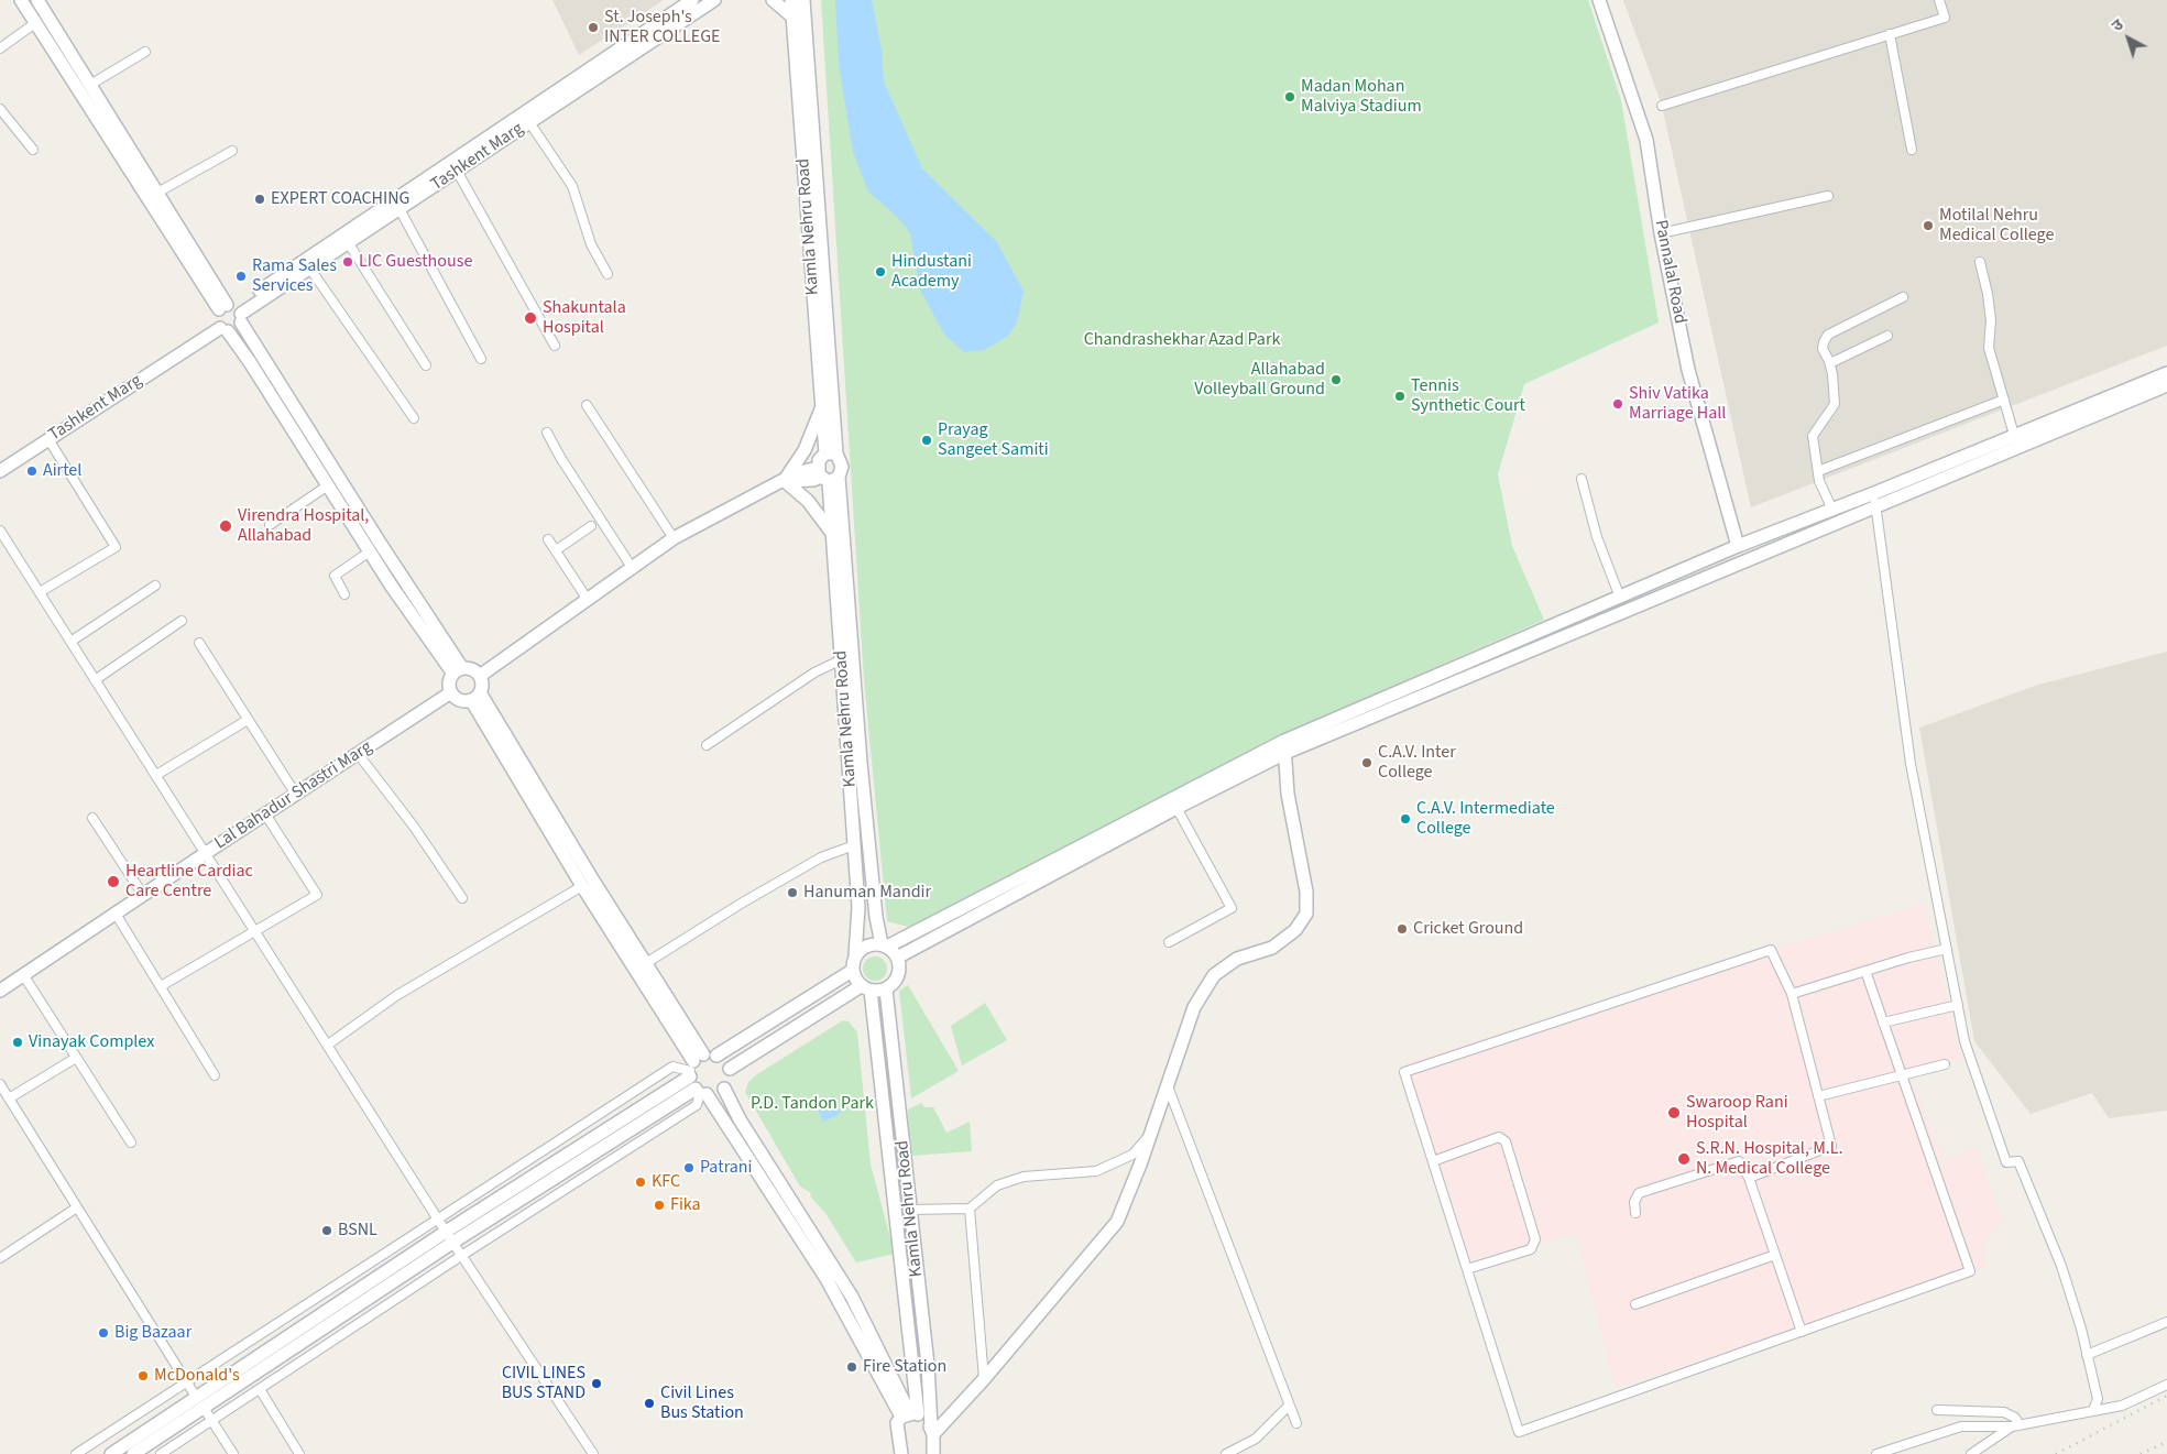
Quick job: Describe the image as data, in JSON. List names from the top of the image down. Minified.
{"streets":{"street":["Tashkent Marg","Kamla Nehru Road","Pannalal Road","Lal Bahadur Shastri Marg"]},"parks":["Chandrashekhar Azad Park","P.D. Tandon Park"],"places":["St. Joseph's INTER COLLEGE","Madan Mohan Malviya Stadium","EXPERT COACHING","Motilal Nehru Medical College","LIC Guesthouse","Hindustani Academy","Rama Sales Services","Shakuntala Hospital","Allahabad Volleyball Ground","Tennis Synthetic Court","Shiv Vatika Marriage Hall","Prayag Sangeet Samiti","Airtel","Virendra Hospital, Allahabad","C.A.V. Inter College","C.A.V. Intermediate College","Heartline Cardiac Care Centre","Hanuman Mandir","Cricket Ground","Vinayak Complex","Swaroop Rani Hospital","S.R.N. Hospital, M.L. N. Medical College","Patrani","KFC","Fika","BSNL","Big Bazaar","Fire Station","McDonald's","CIVIL LINES BUS STAND","Civil Lines Bus Station"],"north":"top left"}
